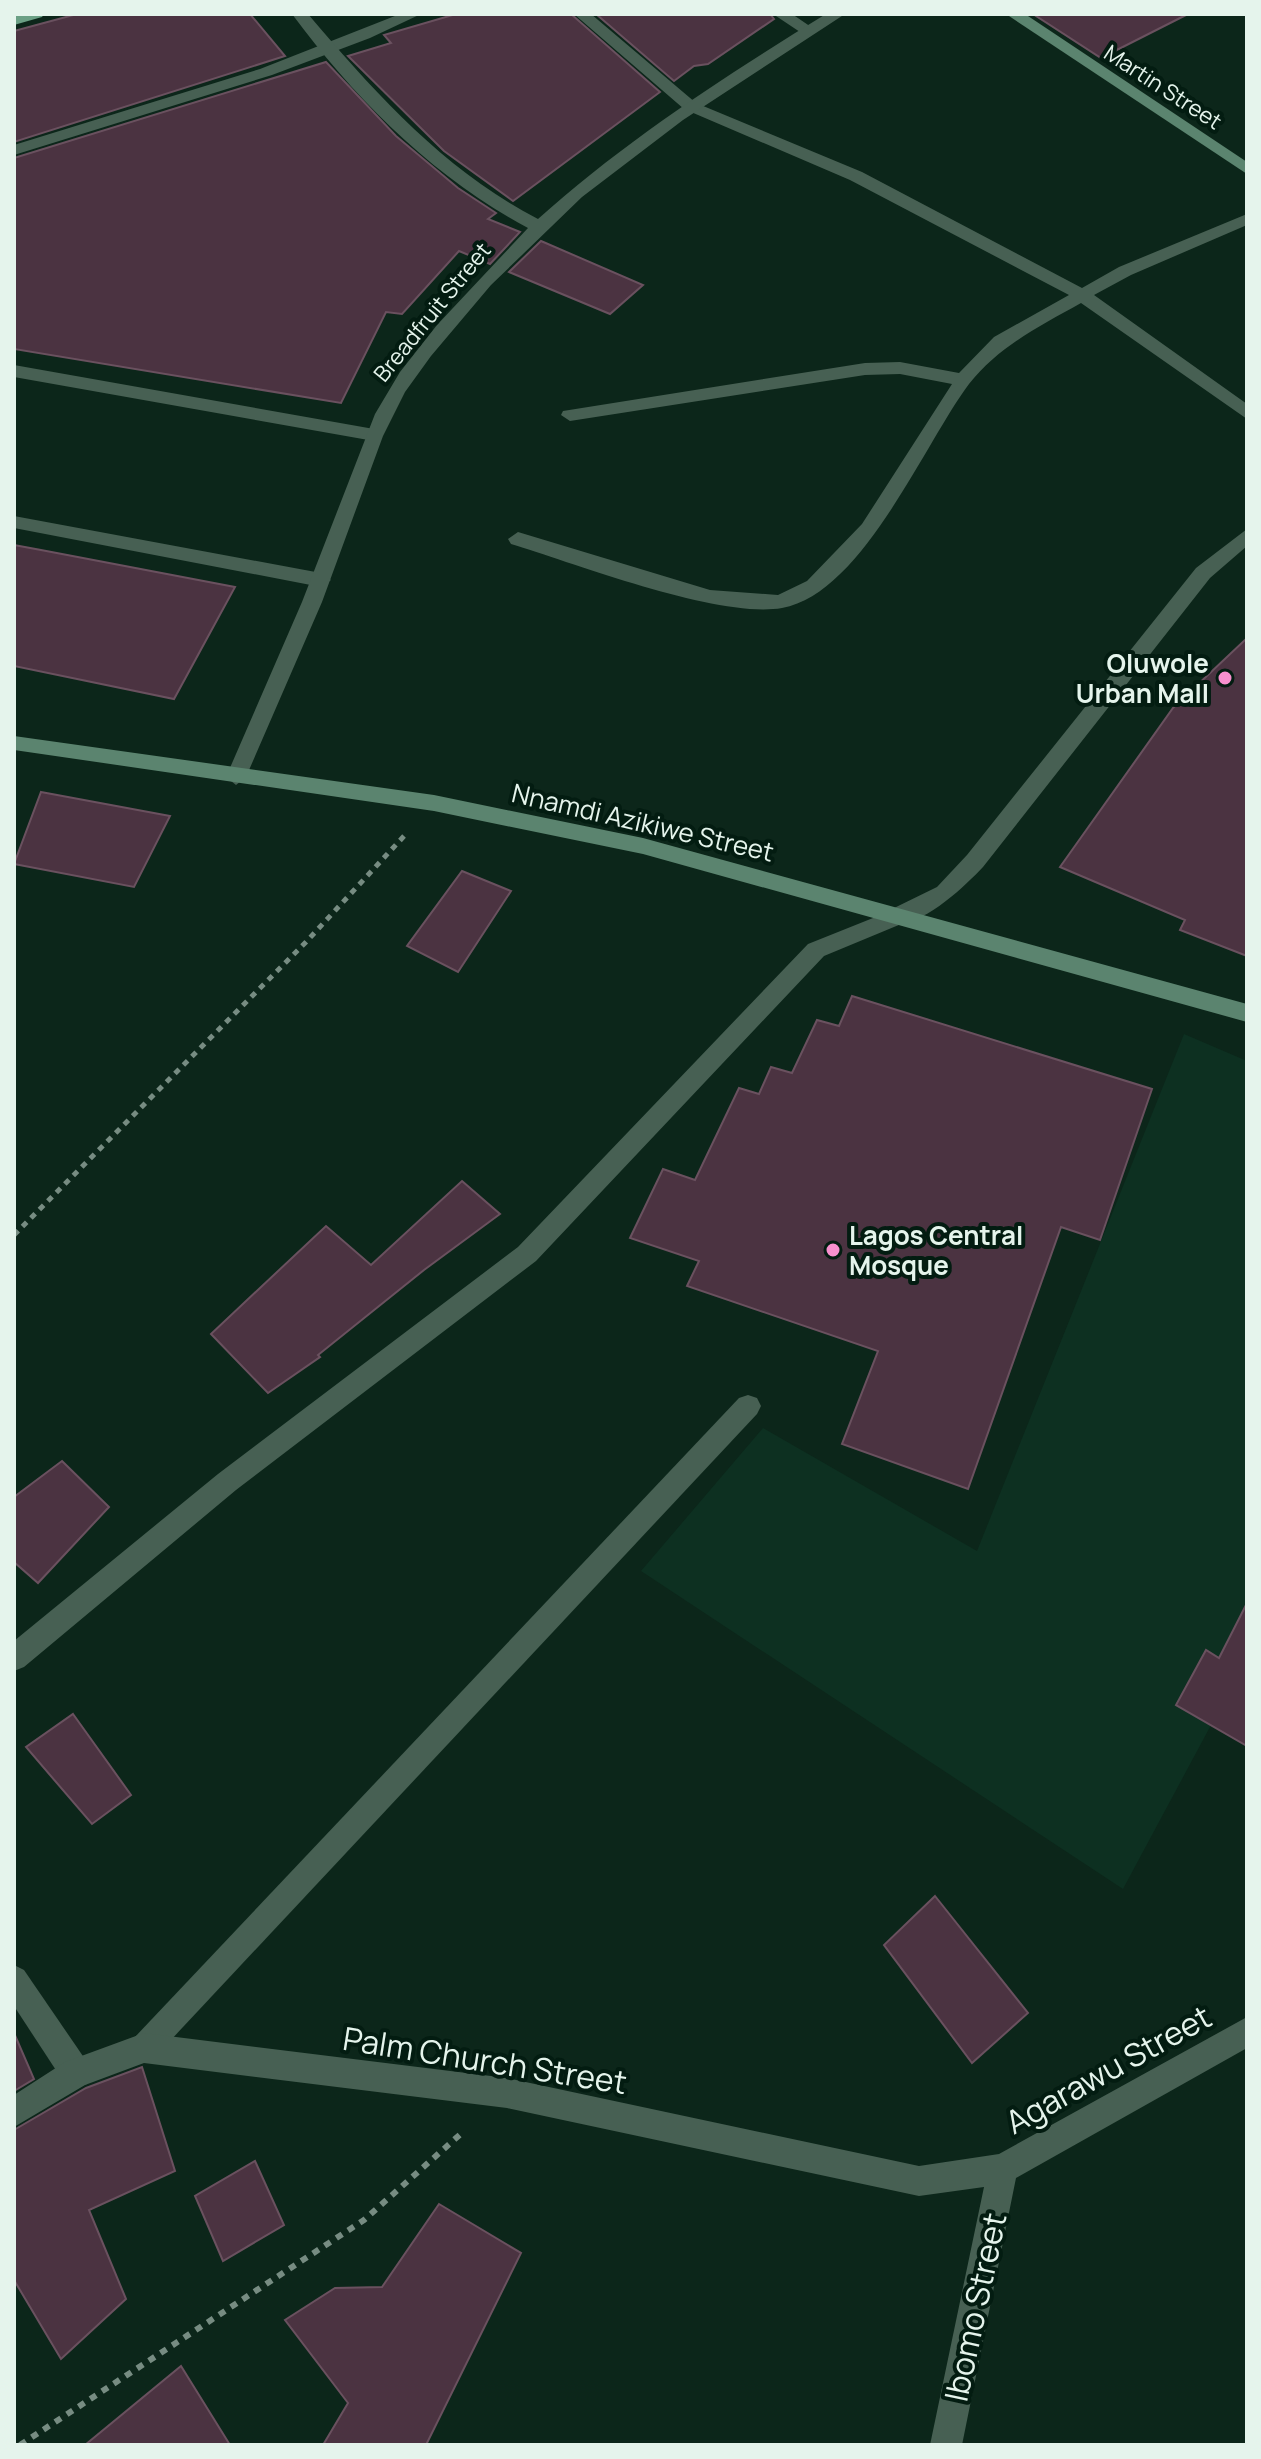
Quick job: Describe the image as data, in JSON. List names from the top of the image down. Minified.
{"streets":{"main road":["Martin Street","Nnamdi Azikiwe Street"],"street":["Breadfruit Street","Palm Church Street","Agarawu Street","Ibomo Street"]},"crossings":[["Breadfruit Street","Nnamdi Azikiwe Street"],["Palm Church Street","Agarawu Street"],["Palm Church Street","Ibomo Street"],["Agarawu Street","Ibomo Street"]],"places":["Oluwole Urban Mall","Lagos Central Mosque"]}
